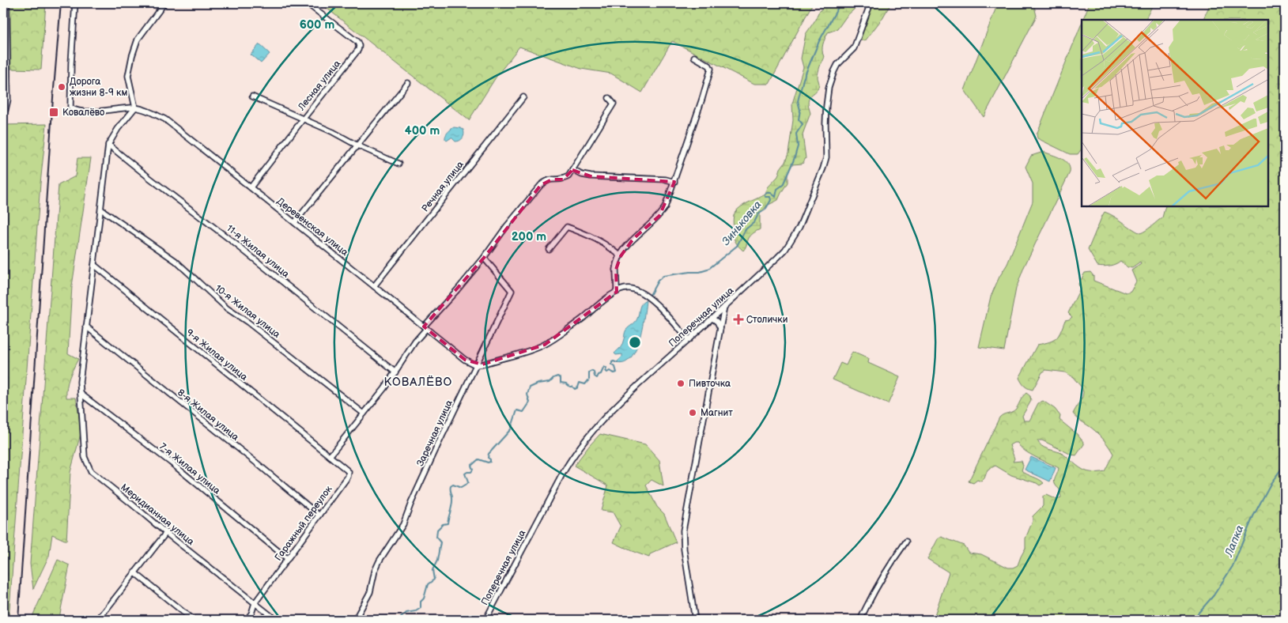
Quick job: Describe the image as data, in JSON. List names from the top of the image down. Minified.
{"streets":{"street":["Лесная улица","Речная улица","Деревенская улица","11-я Жилая улица","10-я Жилая улица","Поперечная улица","9-я Жилая улица","8-я Жилая улица","Заречная улица","7-я Жилая улица","Меридианная улица","Гаражный переулок"]},"crossings":[["Лесная улица","Деревенская улица"],["Речная улица","Деревенская улица"],["Деревенская улица","Заречная улица"],["11-я Жилая улица","Меридианная улица"],["10-я Жилая улица","Меридианная улица"],["9-я Жилая улица","Меридианная улица"],["9-я Жилая улица","Гаражный переулок"],["8-я Жилая улица","Меридианная улица"],["8-я Жилая улица","Гаражный переулок"],["7-я Жилая улица","Меридианная улица"],["7-я Жилая улица","Гаражный переулок"],["Меридианная улица","Гаражный переулок"]],"districts":["КОВАЛЁВО"],"water":["Зиньковка","Лапка"],"places":{"other":["Дорога жизни 8-9 км","Пивточка","Магнит"],"transit":["Ковалёво"],"health":["Столички"]},"rings":["600 m","400 m","200 m"]}
